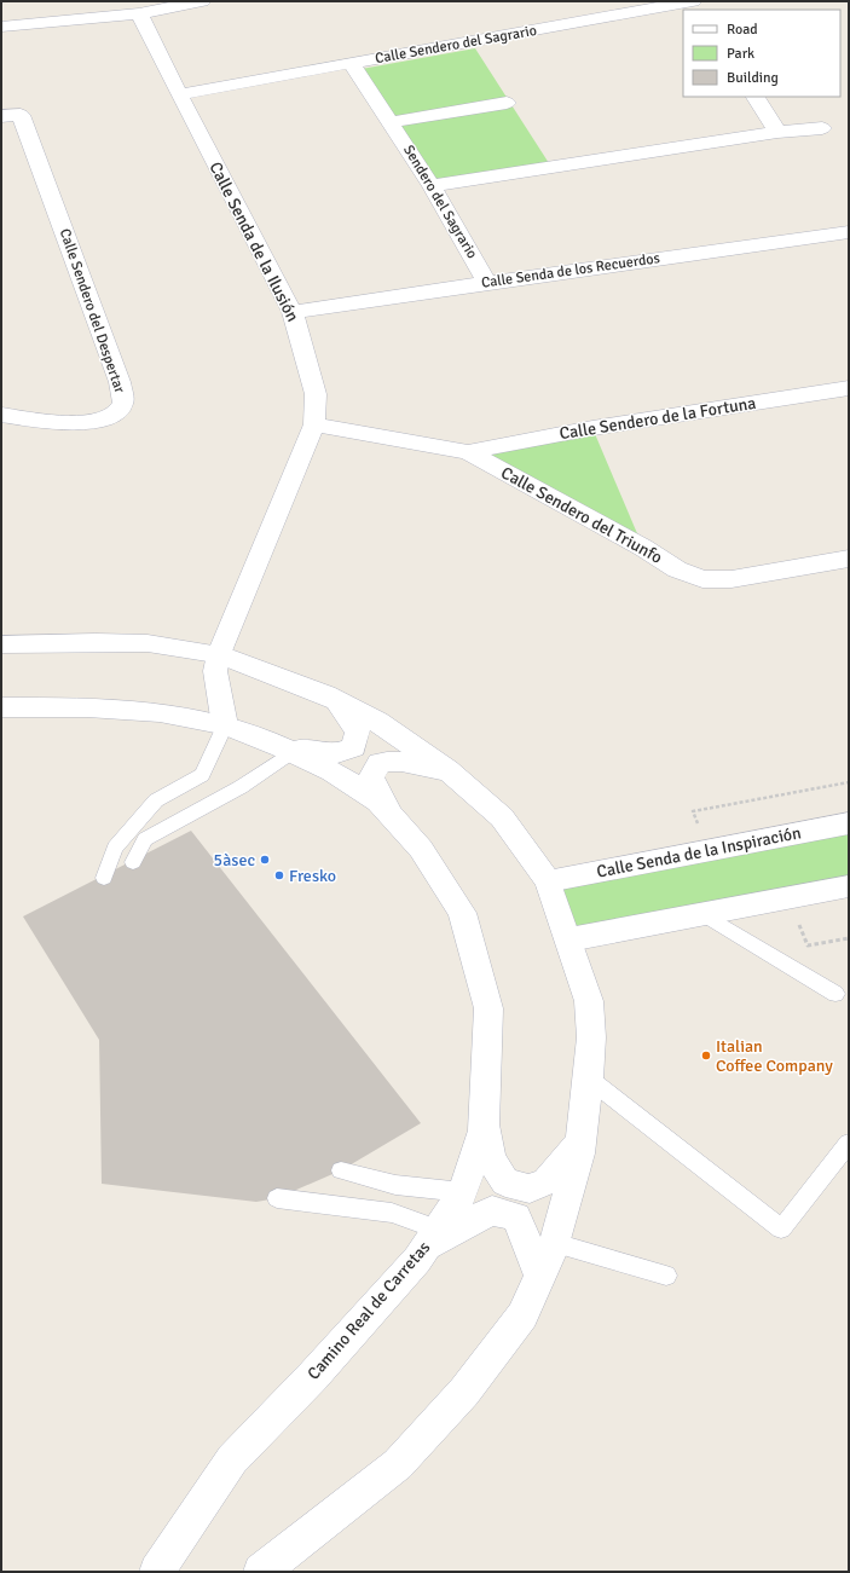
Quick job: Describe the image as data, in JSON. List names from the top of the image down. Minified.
{"streets":{"street":["Calle Sendero del Sagrario","Sendero del Sagrario","Calle Senda de la Ilusión","Calle Senda de los Recuerdos","Calle Sendero del Despertar","Calle Sendero de la Fortuna","Calle Sendero del Triunfo","Calle Senda de la Inspiración","Camino Real de Carretas"]},"crossings":[["Calle Sendero del Sagrario","Sendero del Sagrario"],["Calle Sendero del Sagrario","Calle Senda de la Ilusión"],["Sendero del Sagrario","Calle Senda de los Recuerdos"],["Calle Senda de la Ilusión","Calle Senda de los Recuerdos"],["Calle Senda de la Ilusión","Calle Sendero del Triunfo"],["Calle Senda de la Ilusión","Camino Real de Carretas"],["Calle Sendero de la Fortuna","Calle Sendero del Triunfo"]],"places":["5àsec","Fresko","Italian Coffee Company"],"legend":["Road","Park","Building"]}
